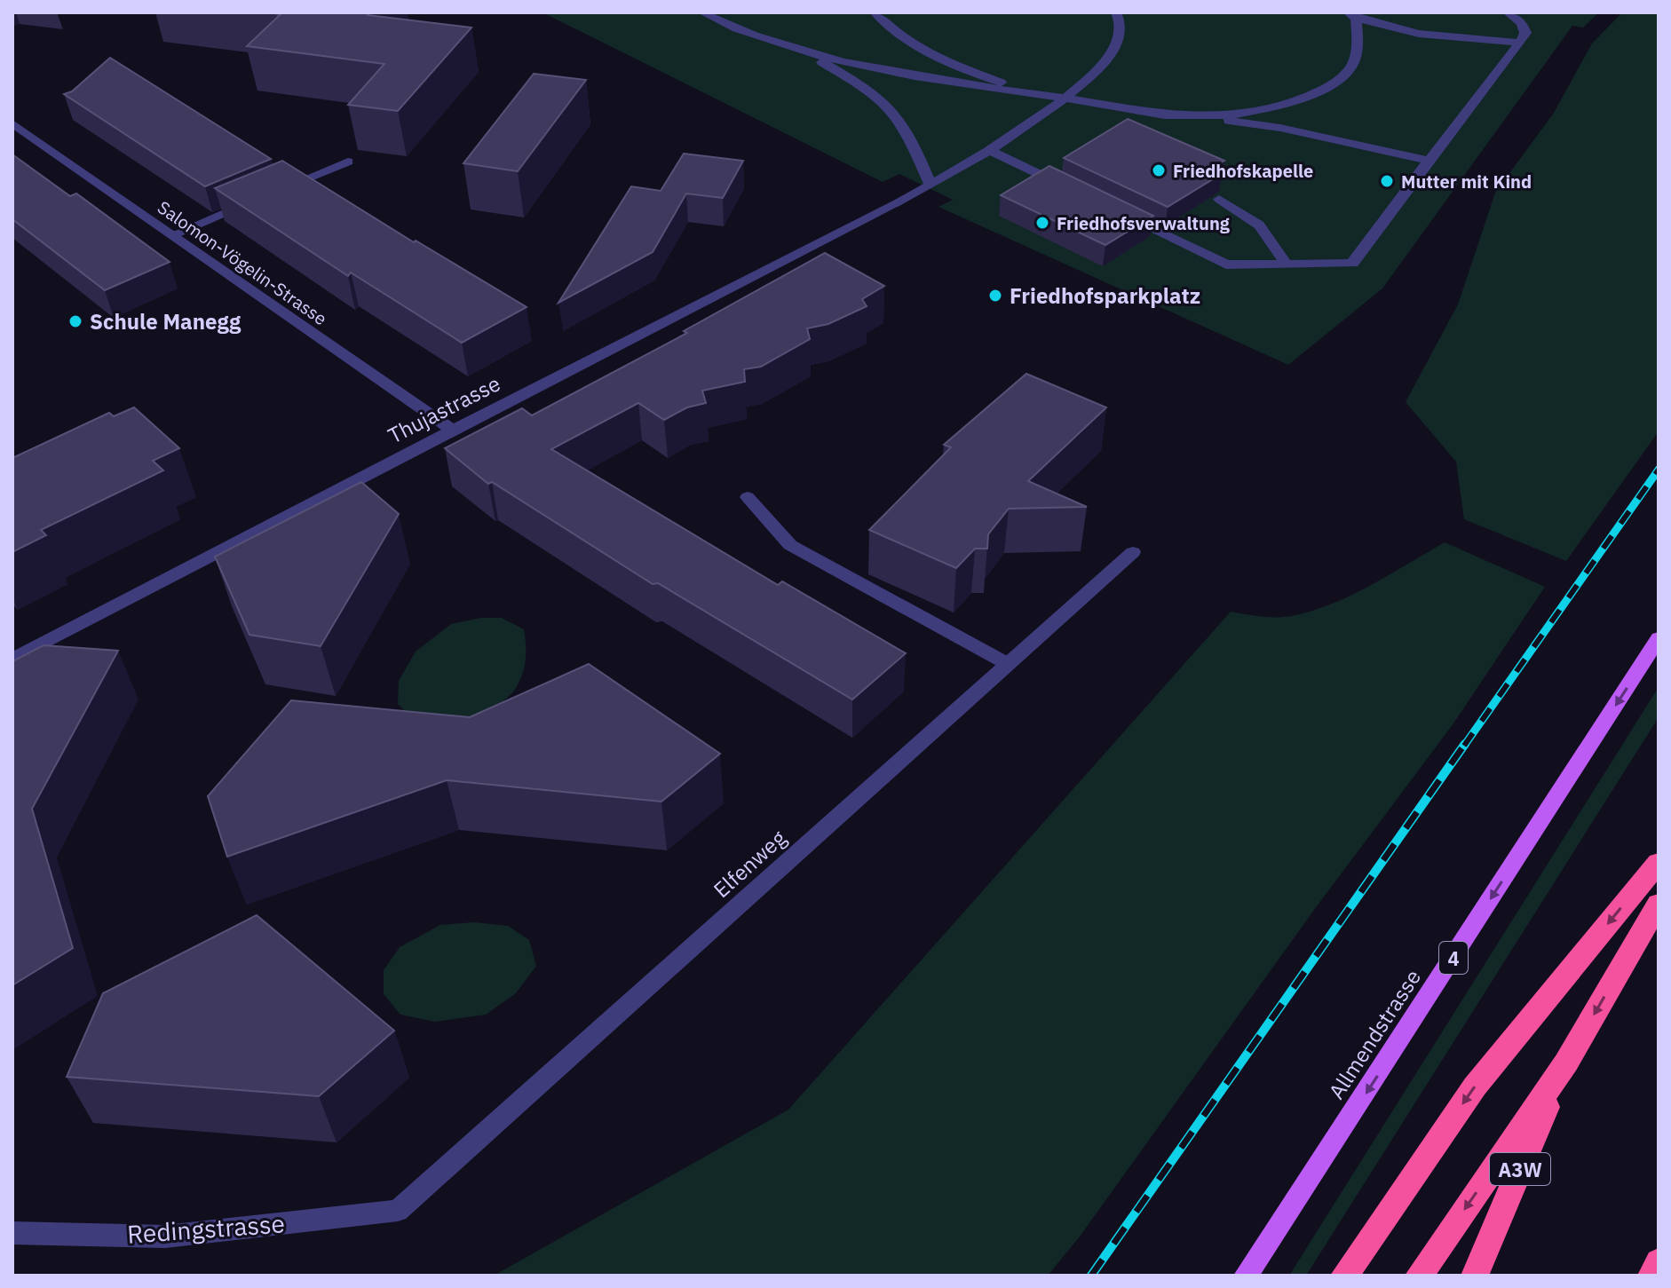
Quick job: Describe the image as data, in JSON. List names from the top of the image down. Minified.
{"streets":{"highway":["A3W"],"main road":["4","Allmendstrasse"],"street":["Salomon-Vögelin-Strasse","Thujastrasse","Elfenweg","Redingstrasse"]},"crossings":[["Salomon-Vögelin-Strasse","Thujastrasse"],["Elfenweg","Redingstrasse"]],"one_way":["Allmendstrasse"],"places":["Friedhofskapelle","Mutter mit Kind","Friedhofsverwaltung","Friedhofsparkplatz","Schule Manegg"]}
